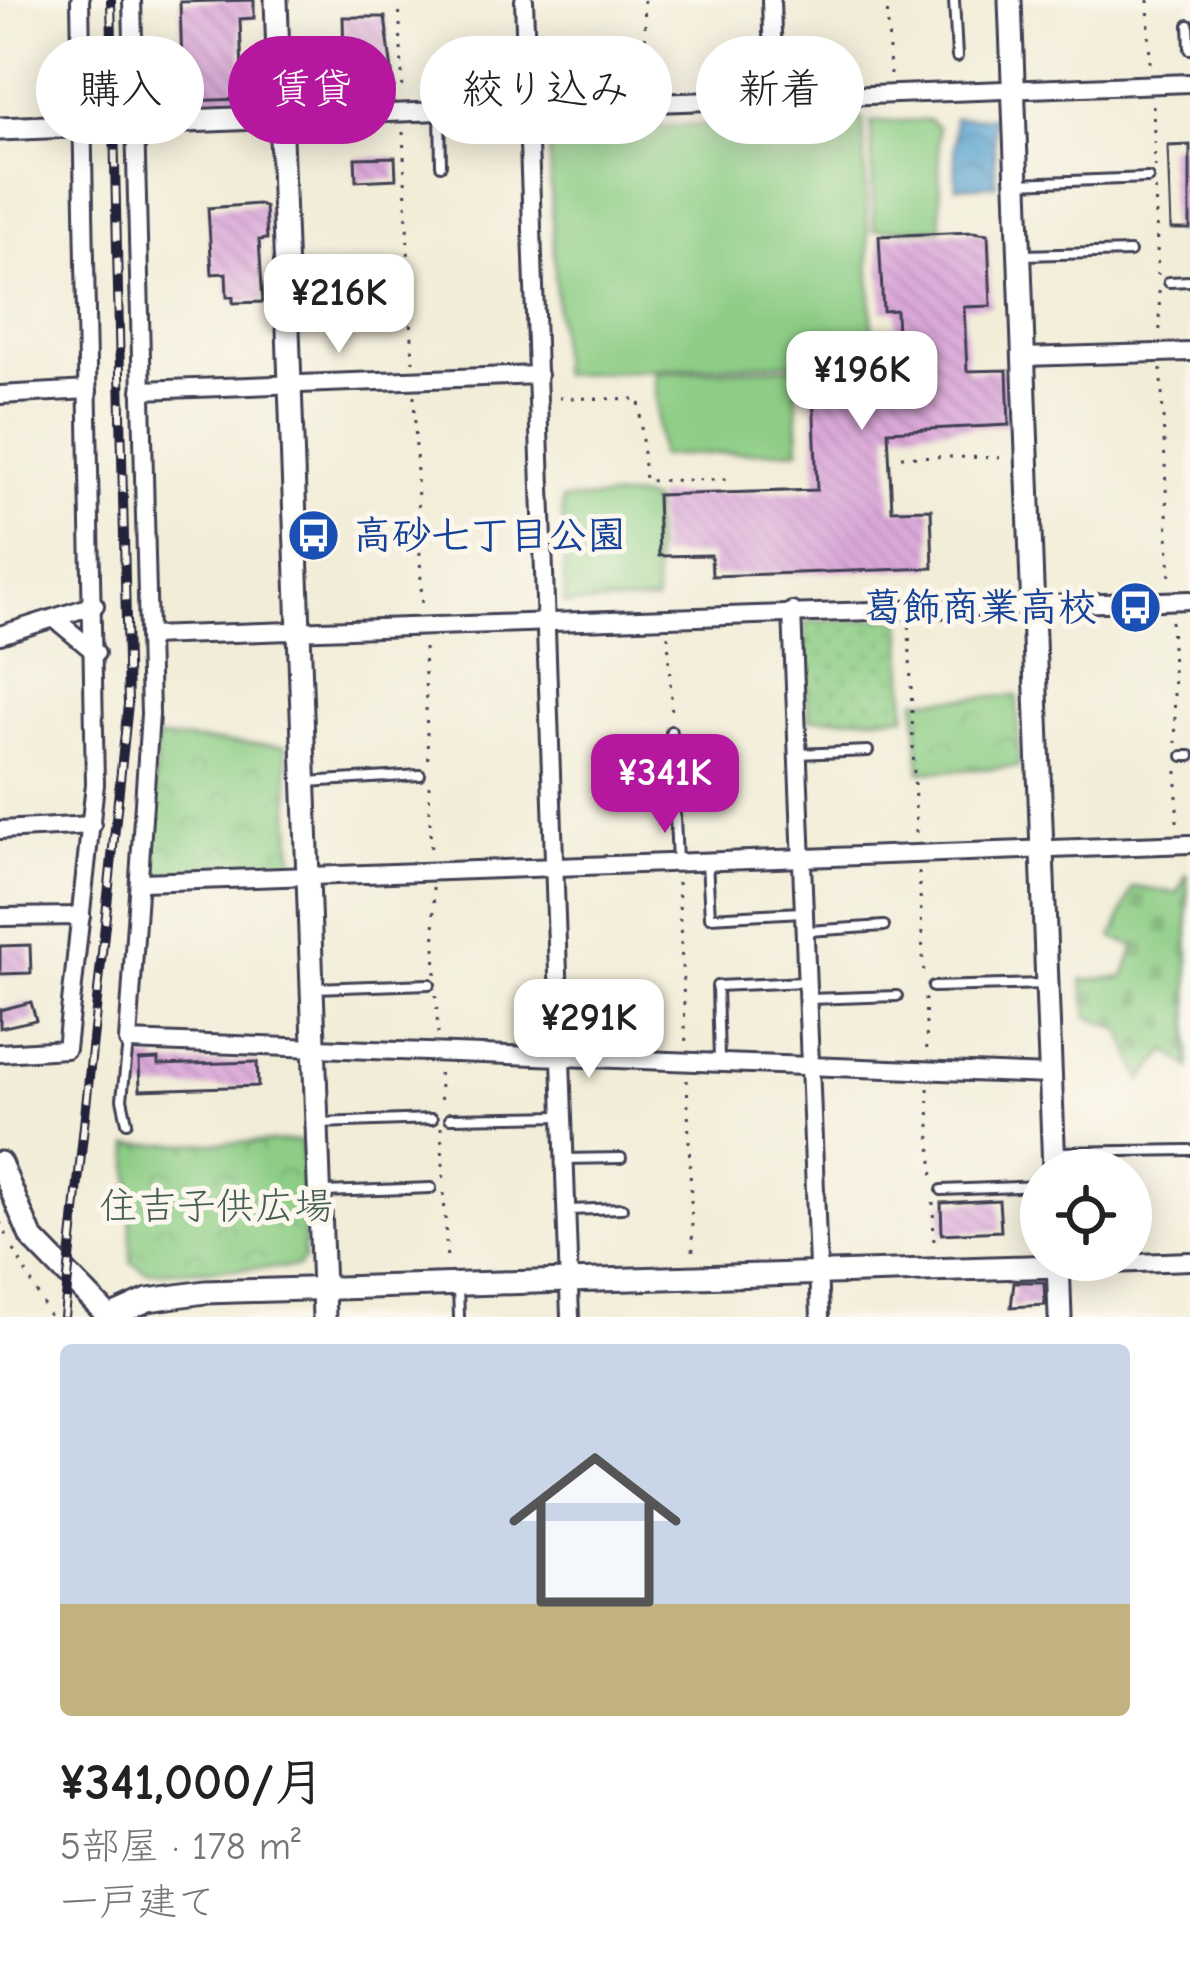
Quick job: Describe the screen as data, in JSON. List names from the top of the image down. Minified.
{"parks":["住吉子供広場"],"places":{"bus stop":["高砂七丁目公園","葛飾商業高校"]},"page":{"chip":["購入","賃貸","絞り込み","新着"],"price":["¥216K","¥196K","¥341K","¥291K"],"list":[{"name":"¥341,000/月","note":"5部屋 · 178 m² · 一戸建て"}]}}
